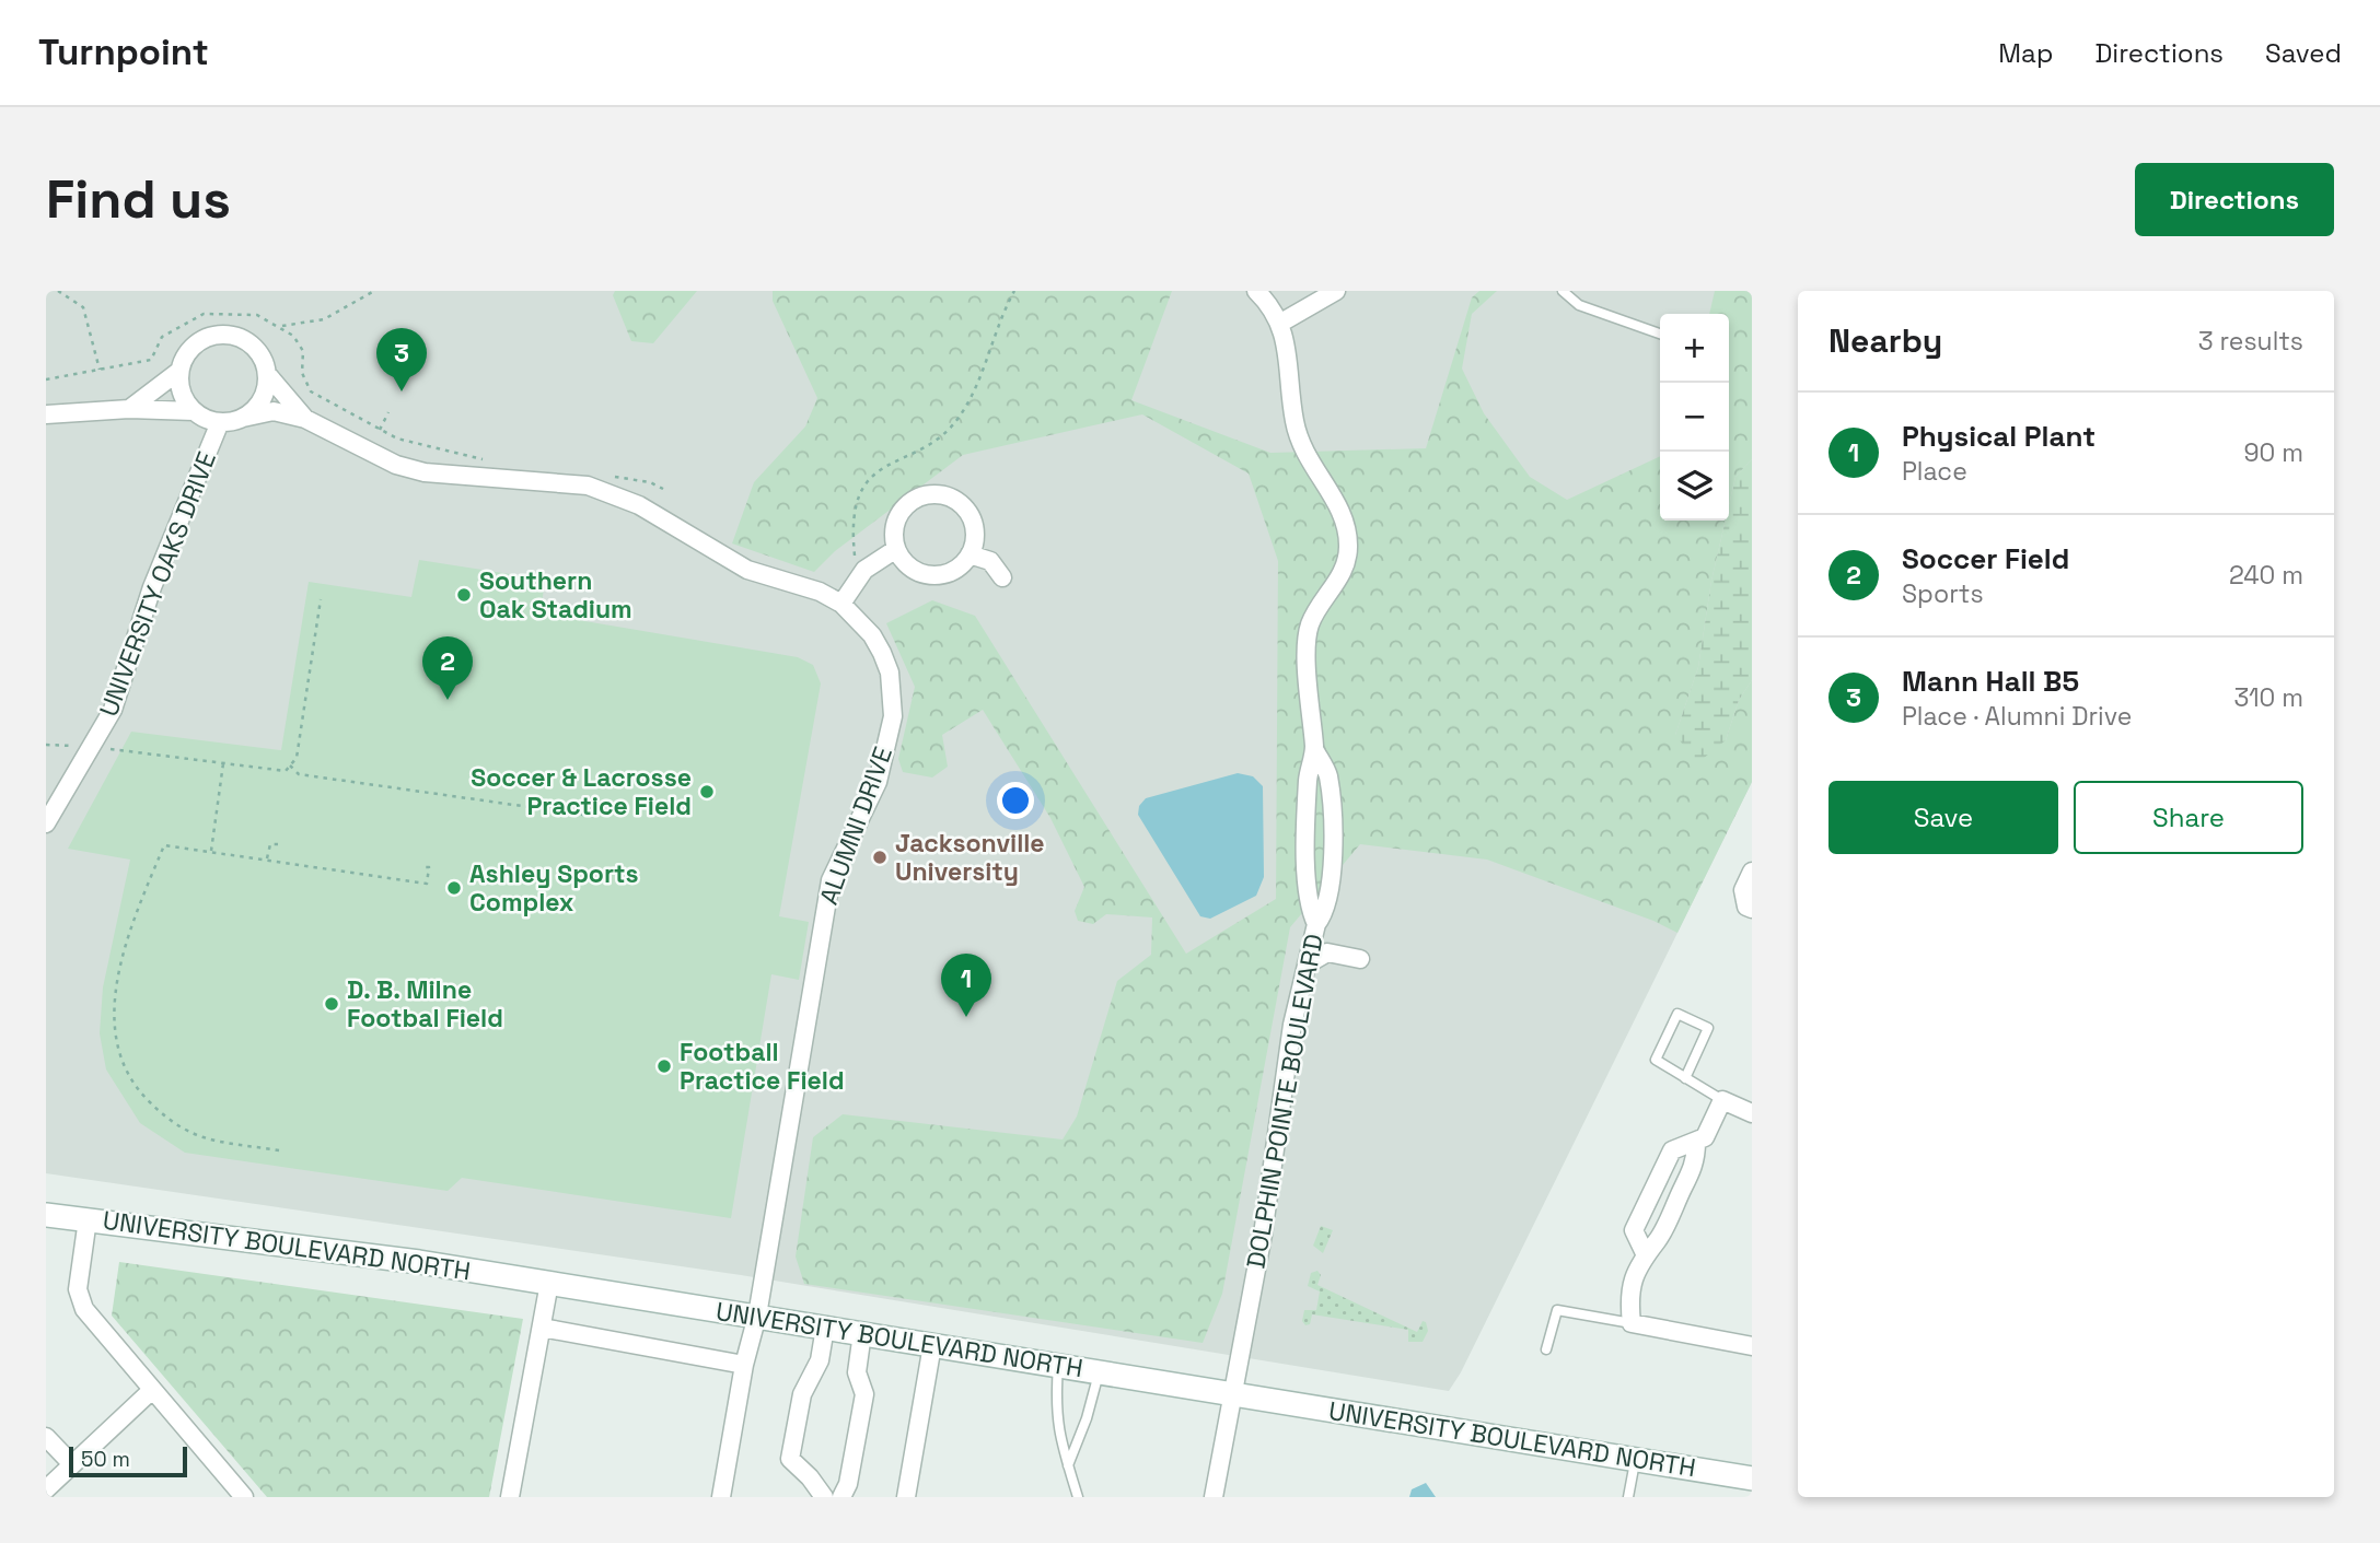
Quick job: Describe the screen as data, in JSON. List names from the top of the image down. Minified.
{"streets":{"main road":["UNIVERSITY BOULEVARD NORTH"],"street":["UNIVERSITY OAKS DRIVE","ALUMNI DRIVE","DOLPHIN POINTE BOULEVARD"]},"crossings":[["UNIVERSITY OAKS DRIVE","ALUMNI DRIVE"],["ALUMNI DRIVE","UNIVERSITY BOULEVARD NORTH"],["DOLPHIN POINTE BOULEVARD","UNIVERSITY BOULEVARD NORTH"]],"places":["Southern Oak Stadium","Soccer & Lacrosse Practice Field","Jacksonville University","Ashley Sports Complex","D. B. Milne Footbal Field","Football Practice Field"],"scale_bar":"50 m","page":{"header":"Turnpoint","nav":["Map","Directions","Saved"],"buttons":["Directions",["Save","Share"]],"title":"Find us","heading":["Nearby","3 results"],"map_buttons":["+","−"],"pins":["3","2","1"],"list":[{"mark":"1","name":"Physical Plant","note":"Place","value":"90 m"},{"mark":"2","name":"Soccer Field","note":"Sports","value":"240 m"},{"mark":"3","name":"Mann Hall B5","note":"Place · Alumni Drive","value":"310 m"}],"scale":"50 m"}}
